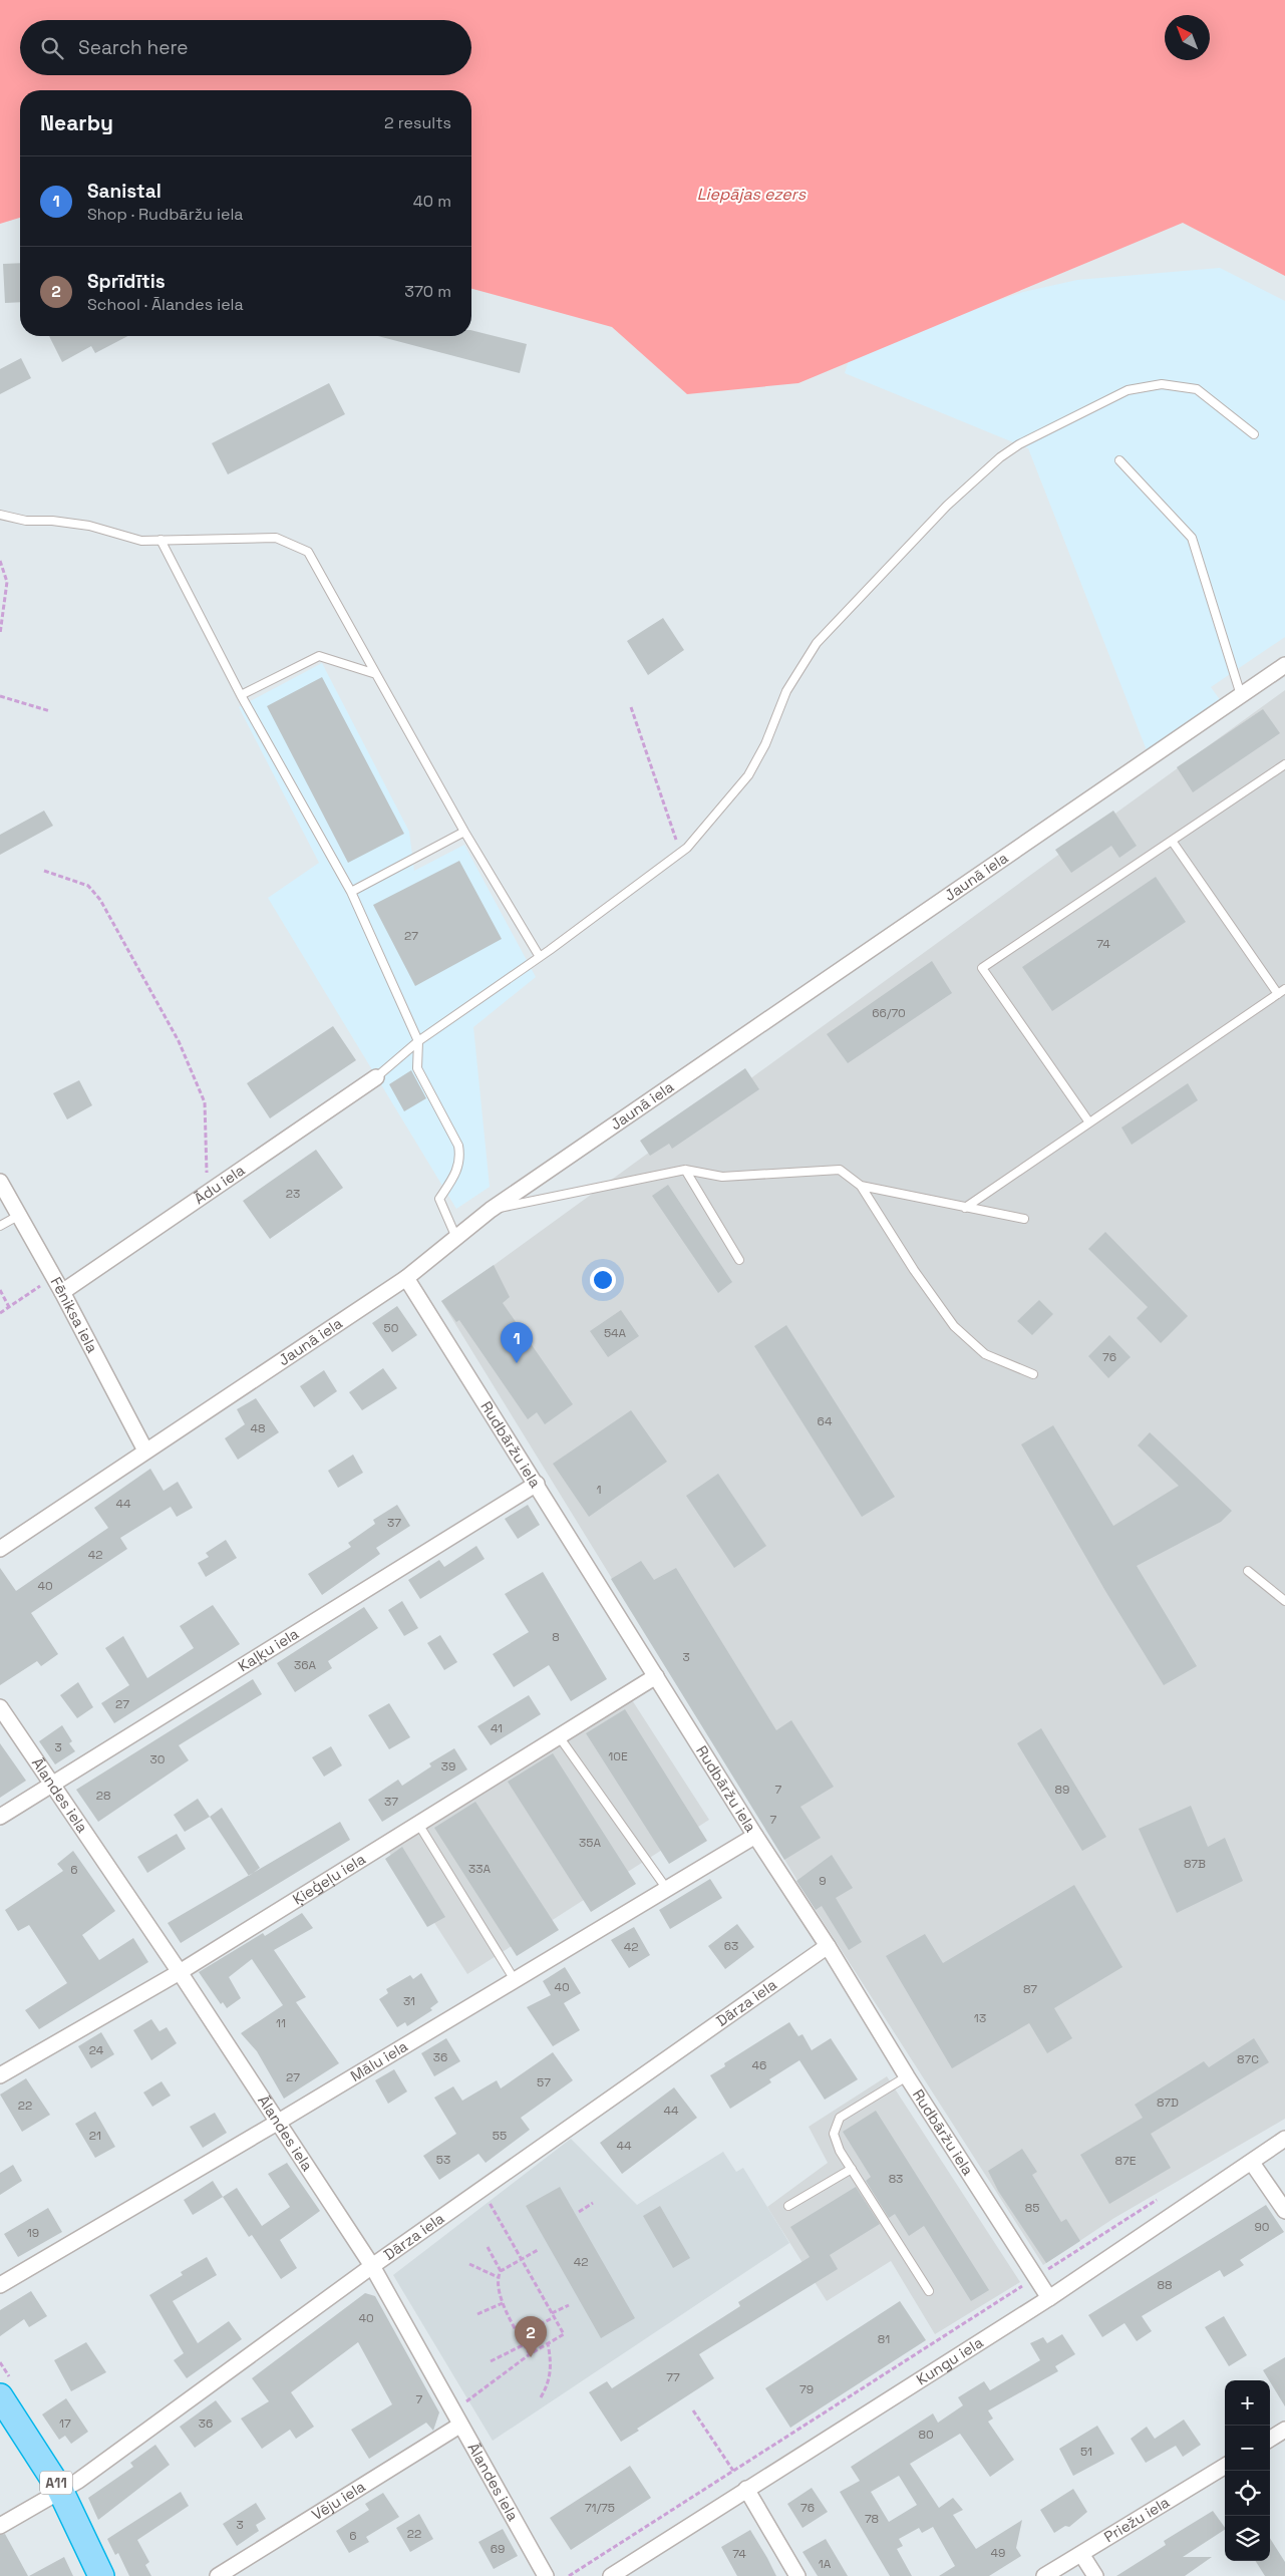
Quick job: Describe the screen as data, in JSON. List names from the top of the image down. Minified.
{"streets":{"highway":["A11"],"street":["Jaunā iela","Ādu iela","Fēniksa iela","Rudbāržu iela","Kaļķu iela","Ālandes iela","Ķieģeļu iela","Dārza iela","Mālu iela","Kungu iela","Vēju iela","Priežu iela"]},"crossings":[["Jaunā iela","Fēniksa iela"],["Jaunā iela","Rudbāržu iela"],["Ādu iela","Fēniksa iela"],["Rudbāržu iela","Kaļķu iela"],["Rudbāržu iela","Ķieģeļu iela"],["Rudbāržu iela","Dārza iela"],["Rudbāržu iela","Mālu iela"],["Rudbāržu iela","Kungu iela"],["Kaļķu iela","Ālandes iela"],["Ālandes iela","Ķieģeļu iela"],["Ālandes iela","Dārza iela"],["Ālandes iela","Mālu iela"],["Ālandes iela","Vēju iela"],["Dārza iela","A11"]],"water":["Liepājas ezers"],"house_numbers":["27","74","66/70","23","50","54A","76","64","48","1","44","37","42","40","8","3","36A","27","41","3","10E","30","39","7","89","28","37","7","35A","87B","33A","6","9","63","42","40","87","31","13","11","24","36","87C","46","27","57","87D","22","44","21","55","44","53","87E","83","85","90","19","42","88","40","81","77","79","7","17","36","80","51","71/75","76","78","3","22","6","69","49","74","1A"],"north":"top left","page":{"search":"Search here","heading":["Nearby","2 results"],"list":[{"mark":"1","name":"Sanistal","note":"Shop · Rudbāržu iela","value":"40 m"},{"mark":"2","name":"Sprīdītis","note":"School · Ālandes iela","value":"370 m"}],"pins":["1","2"],"map_buttons":["+","−"]}}
